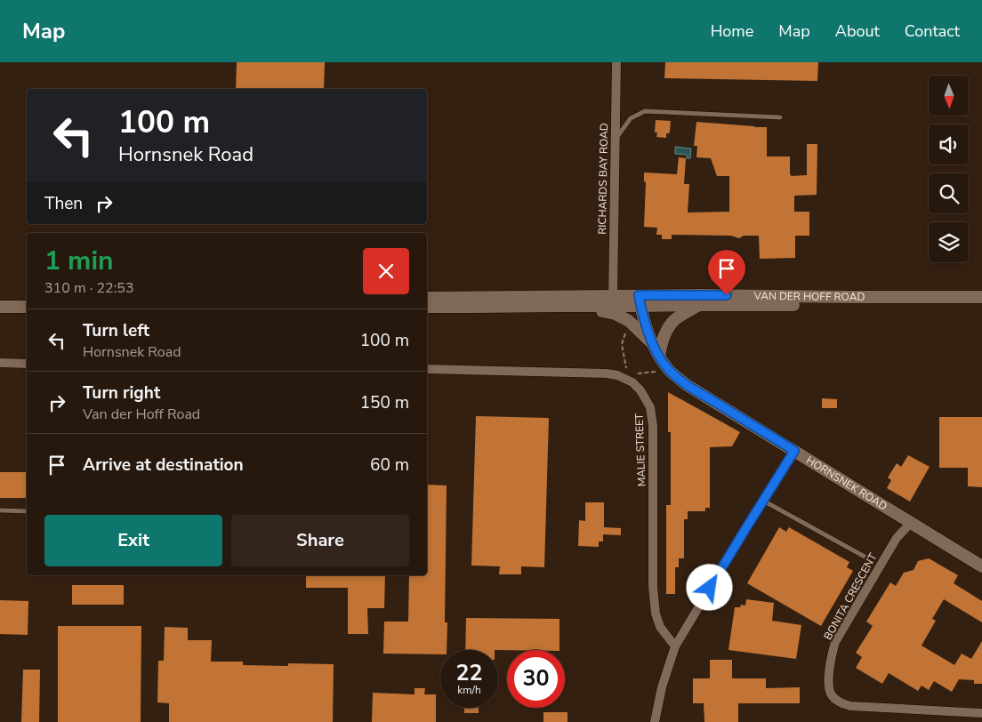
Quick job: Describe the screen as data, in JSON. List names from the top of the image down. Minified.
{"streets":{"main road":["VAN DER HOFF ROAD","HORNSNEK ROAD"],"street":["RICHARDS BAY ROAD","MALIE STREET","BONITA CRESCENT"]},"crossings":[["RICHARDS BAY ROAD","VAN DER HOFF ROAD"],["VAN DER HOFF ROAD","HORNSNEK ROAD"],["HORNSNEK ROAD","BONITA CRESCENT"]],"north":"bottom","page":{"header":"Map","nav":["Home","Map","About","Contact"],"turn":["100 m","Hornsnek Road"],"then":"Then","heading":["1 min","310 m · 22:53"],"list":[{"name":"Turn left","note":"Hornsnek Road","value":"100 m"},{"name":"Turn right","note":"Van der Hoff Road","value":"150 m"},{"name":"Arrive at destination","value":"60 m"}],"buttons":["Exit","Share"],"speed":"22 km/h","limit":"30"}}
